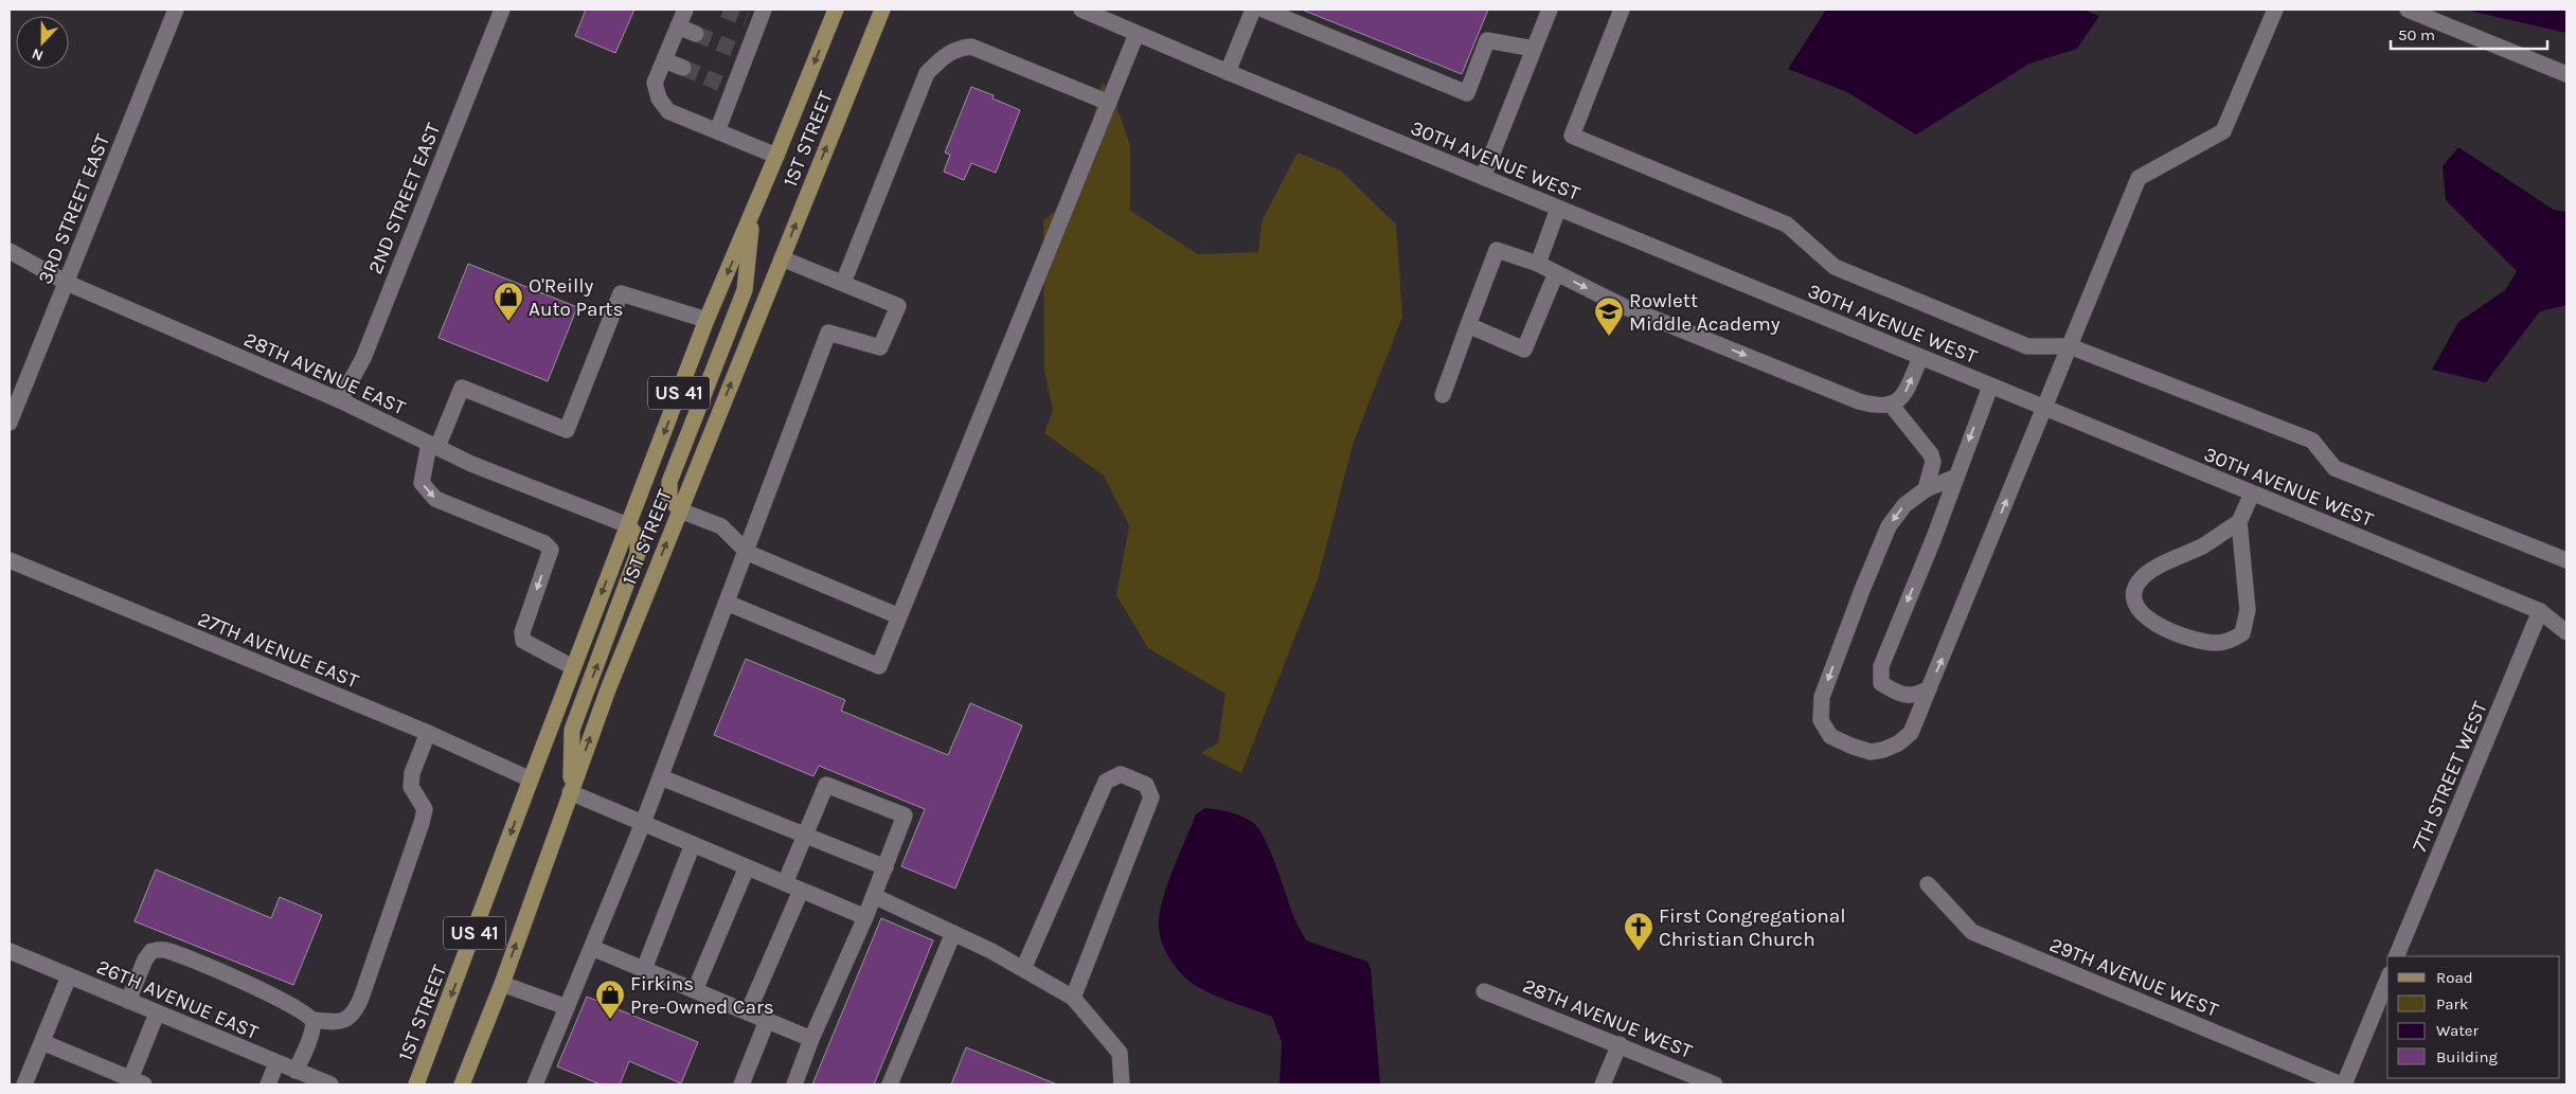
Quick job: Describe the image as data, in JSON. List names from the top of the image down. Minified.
{"streets":{"main road":["1ST STREET","US 41"],"street":["30TH AVENUE WEST","2ND STREET EAST","3RD STREET EAST","28TH AVENUE EAST","27TH AVENUE EAST","7TH STREET WEST","29TH AVENUE WEST","26TH AVENUE EAST","28TH AVENUE WEST"]},"crossings":[["1ST STREET","28TH AVENUE EAST"],["1ST STREET","27TH AVENUE EAST"],["30TH AVENUE WEST","7TH STREET WEST"],["2ND STREET EAST","28TH AVENUE EAST"],["3RD STREET EAST","28TH AVENUE EAST"]],"places":{"shop":["O'Reilly Auto Parts","Firkins Pre-Owned Cars"],"school or university":["Rowlett Middle Academy"],"church":["First Congregational Christian Church"]},"legend":["Road","Park","Water","Building"],"scale_bar":"50 m","north":"bottom"}
